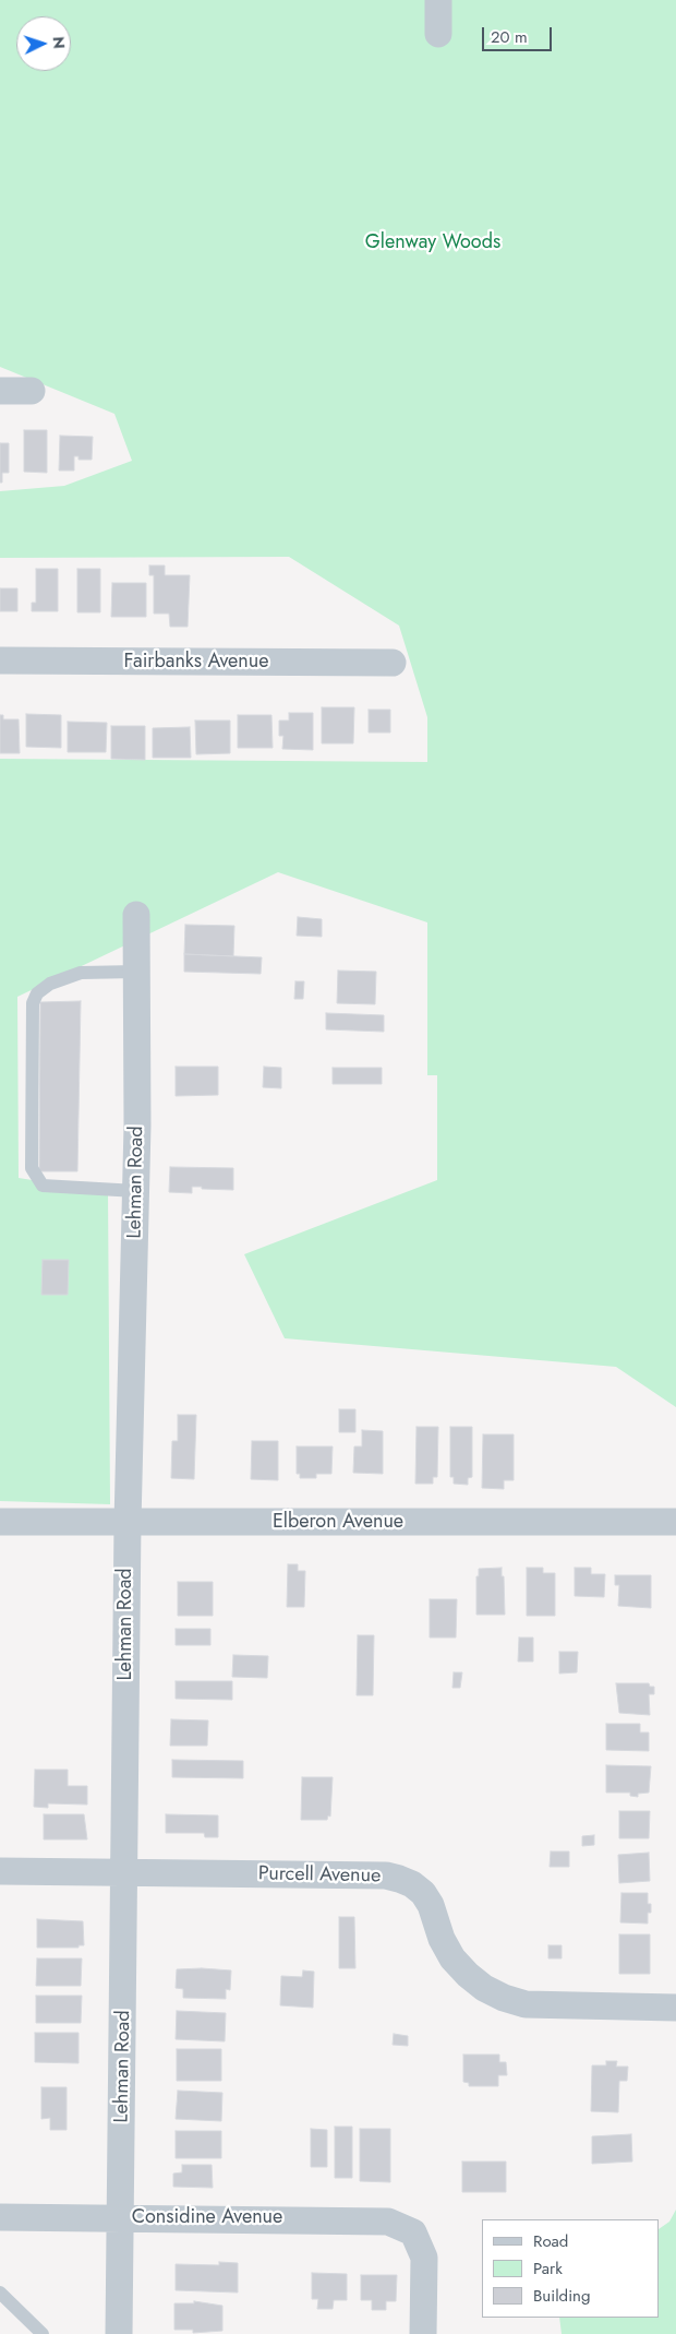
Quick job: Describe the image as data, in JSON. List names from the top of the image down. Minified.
{"streets":{"street":["Fairbanks Avenue","Lehman Road","Elberon Avenue","Purcell Avenue","Considine Avenue"]},"crossings":[["Lehman Road","Elberon Avenue"],["Lehman Road","Purcell Avenue"],["Lehman Road","Considine Avenue"]],"parks":["Glenway Woods"],"legend":["Road","Park","Building"],"scale_bar":"20 m","north":"right"}
